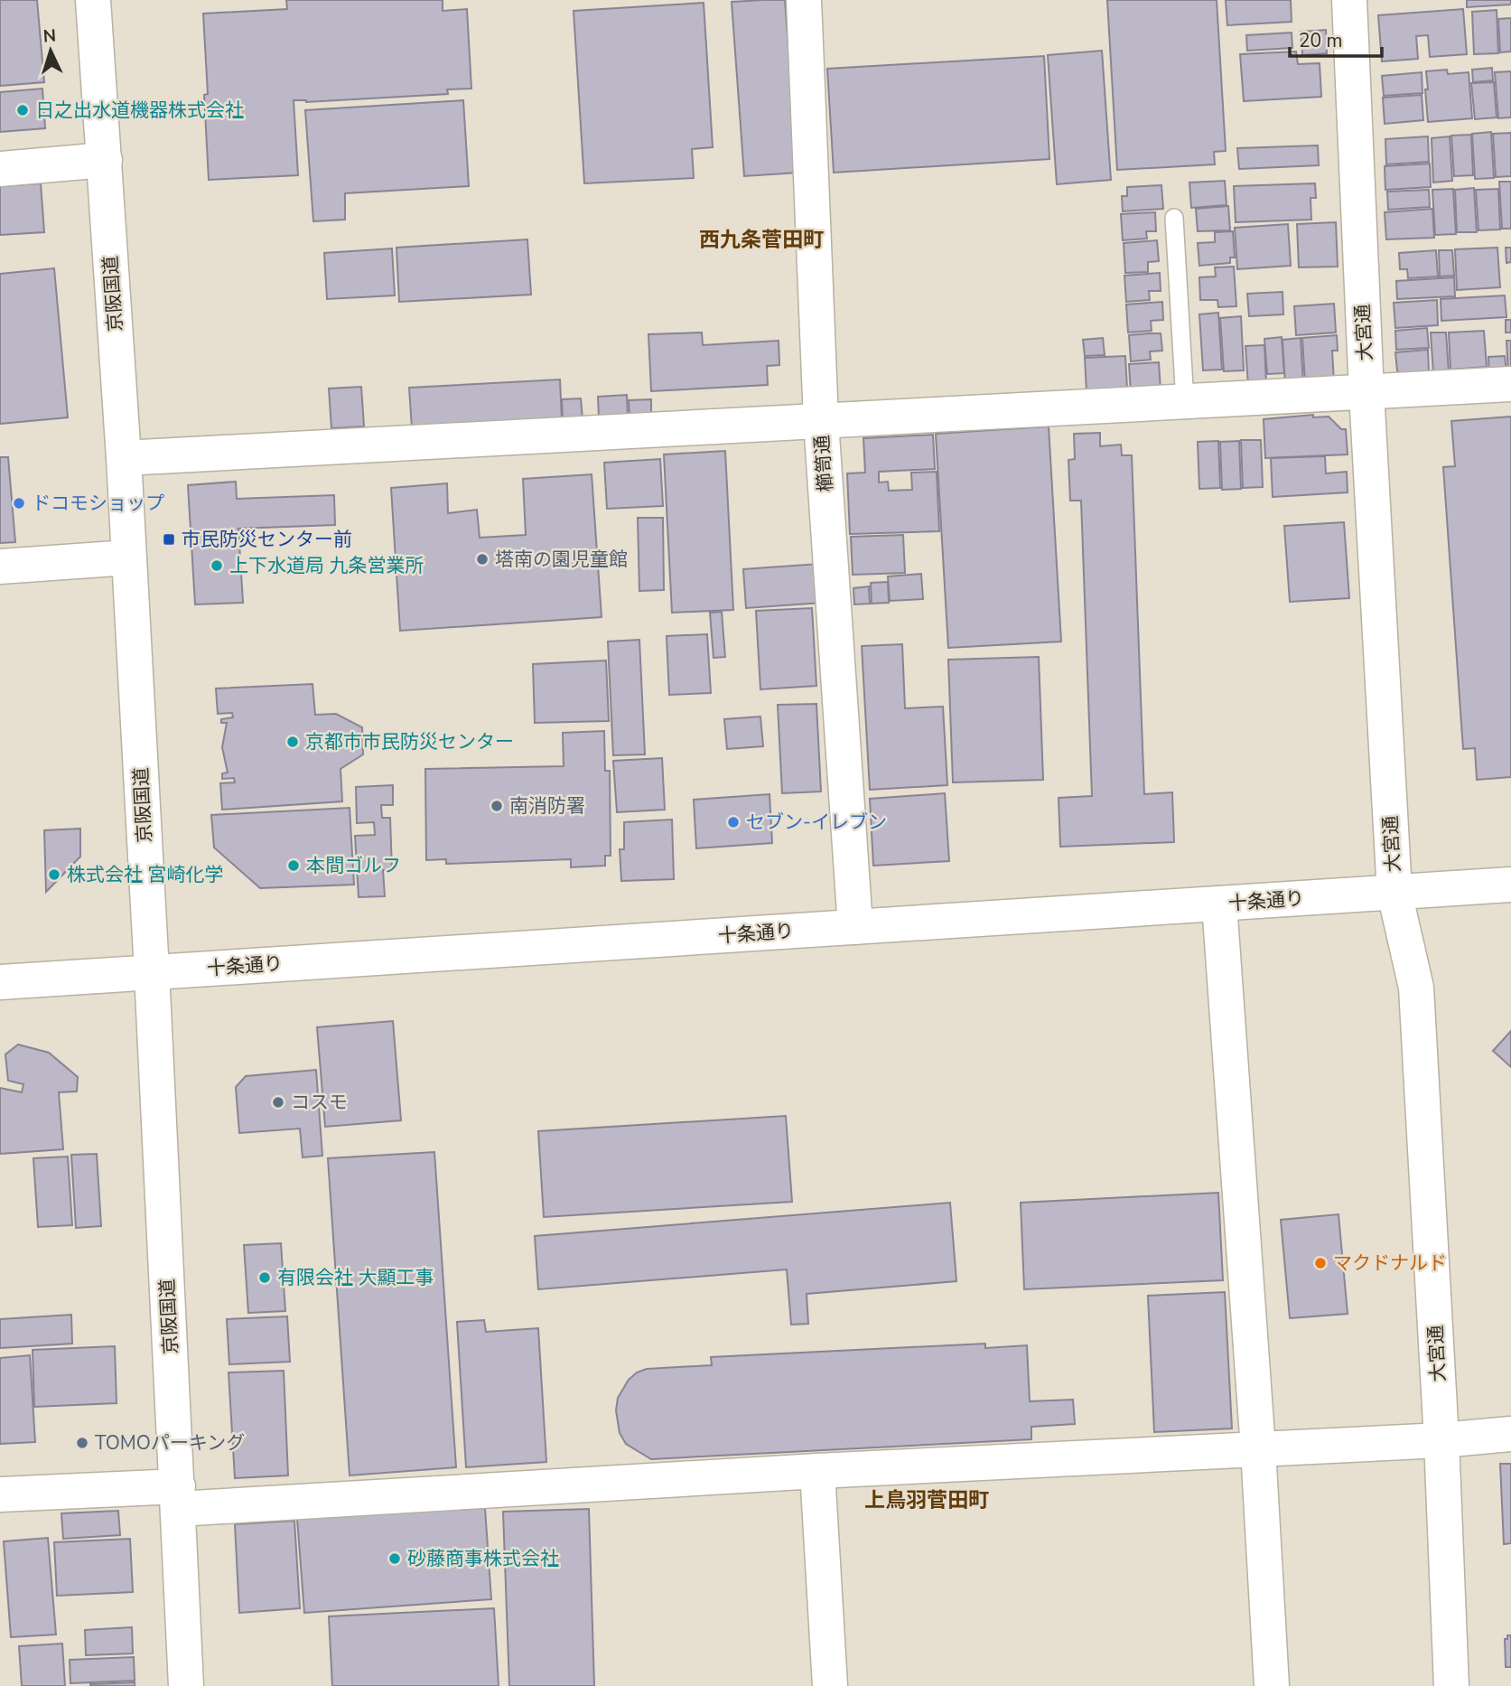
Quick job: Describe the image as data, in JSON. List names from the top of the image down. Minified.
{"streets":{"main road":["京阪国道","大宮通","櫛笥通","十条通り"]},"crossings":[["京阪国道","十条通り"],["大宮通","十条通り"],["櫛笥通","十条通り"]],"districts":["西九条菅田町","上鳥羽菅田町"],"places":{"other":["日之出水道機器株式会社","ドコモショップ","塔南の園児童館","上下水道局 九条営業所","京都市市民防災センター","南消防署","セブン-イレブン","本間ゴルフ","株式会社 宮崎化学","コスモ","マクドナルド","有限会社 大顯工事","TOMOパーキング","砂藤商事株式会社"],"transit":["市民防災センター前"]},"scale_bar":"20 m","north":"top"}
